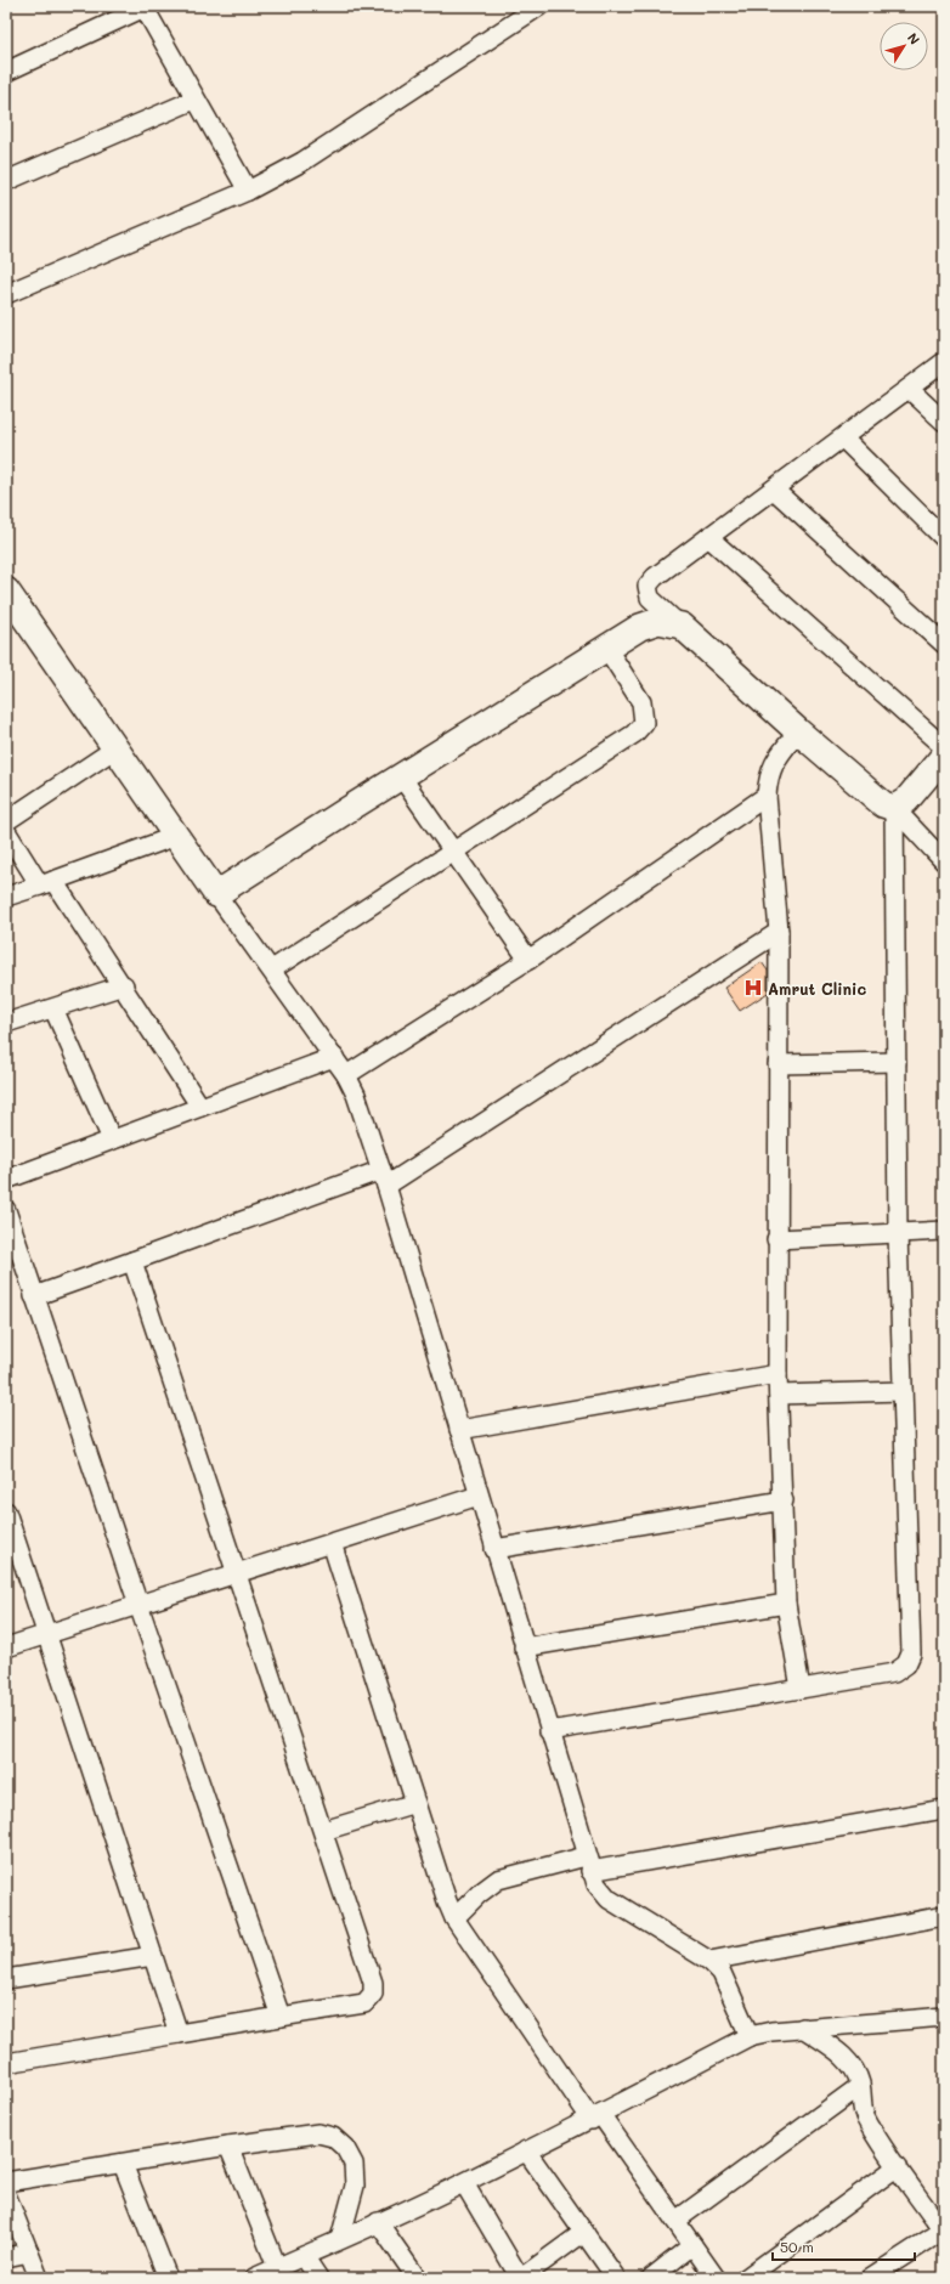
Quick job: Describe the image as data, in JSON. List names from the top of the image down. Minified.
{"places":{"hospital":["Amrut Clinic"]},"scale_bar":"50 m","north":"top right"}
